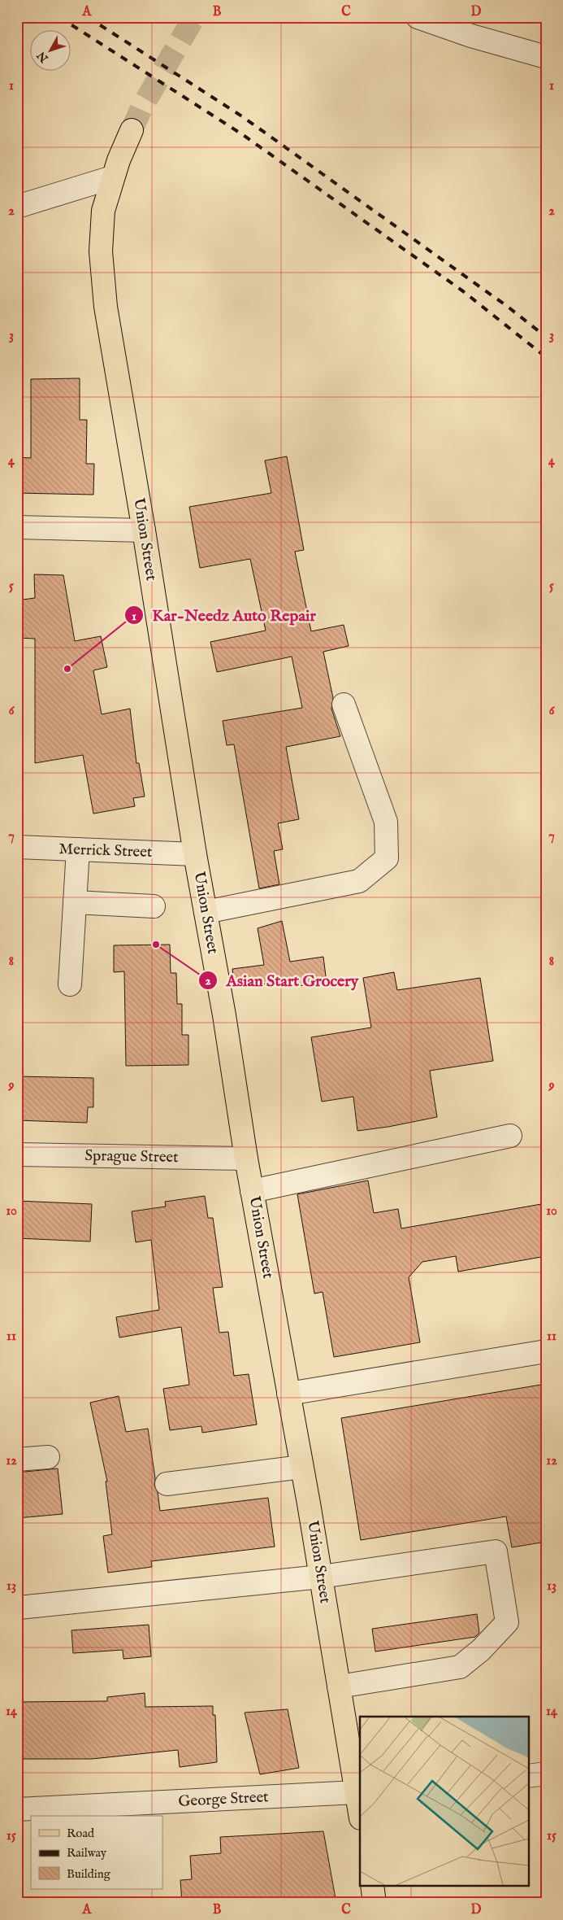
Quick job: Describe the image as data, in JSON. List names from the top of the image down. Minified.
{"streets":{"main road":["Union Street"],"street":["Merrick Street","Sprague Street","George Street"]},"crossings":[["Union Street","Merrick Street"],["Union Street","Sprague Street"],["Union Street","George Street"]],"places":["Kar-Needz Auto Repair","Asian Start Grocery"],"legend":["Road","Railway","Building"],"north":"bottom left","grid":{"columns":["A","B","C","D"],"rows":["1","2","3","4","5","6","7","8","9","10","11","12","13","14","15"]}}
